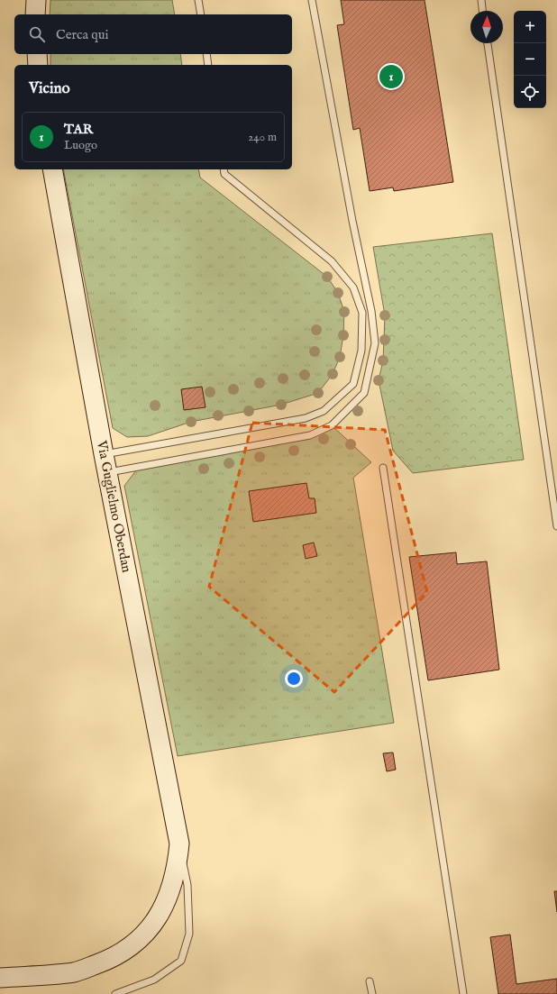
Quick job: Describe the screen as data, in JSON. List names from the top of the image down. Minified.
{"streets":{"main road":["Via Guglielmo Oberdan"]},"north":"top","page":{"map_buttons":["+","−"],"search":"Cerca qui","pins":"1","heading":"Vicino","list":[{"mark":"1","name":"TAR","note":"Luogo","value":"240 m"}]}}
